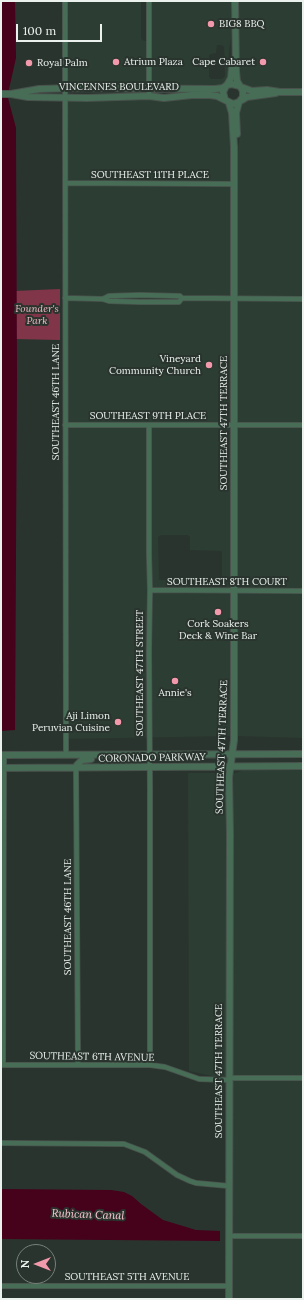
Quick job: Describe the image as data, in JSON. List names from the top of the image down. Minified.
{"streets":{"street":["VINCENNES BOULEVARD","SOUTHEAST 11TH PLACE","SOUTHEAST 46TH LANE","SOUTHEAST 9TH PLACE","SOUTHEAST 47TH TERRACE","SOUTHEAST 8TH COURT","SOUTHEAST 47TH STREET","CORONADO PARKWAY","SOUTHEAST 6TH AVENUE","SOUTHEAST 5TH AVENUE"]},"crossings":[["VINCENNES BOULEVARD","SOUTHEAST 46TH LANE"],["VINCENNES BOULEVARD","SOUTHEAST 47TH TERRACE"],["SOUTHEAST 11TH PLACE","SOUTHEAST 46TH LANE"],["SOUTHEAST 11TH PLACE","SOUTHEAST 47TH TERRACE"],["SOUTHEAST 46TH LANE","SOUTHEAST 9TH PLACE"],["SOUTHEAST 46TH LANE","CORONADO PARKWAY"],["SOUTHEAST 46TH LANE","SOUTHEAST 6TH AVENUE"],["SOUTHEAST 9TH PLACE","SOUTHEAST 47TH TERRACE"],["SOUTHEAST 9TH PLACE","SOUTHEAST 47TH STREET"],["SOUTHEAST 47TH TERRACE","SOUTHEAST 8TH COURT"],["SOUTHEAST 47TH TERRACE","CORONADO PARKWAY"],["SOUTHEAST 47TH TERRACE","SOUTHEAST 6TH AVENUE"],["SOUTHEAST 47TH TERRACE","SOUTHEAST 5TH AVENUE"],["SOUTHEAST 8TH COURT","SOUTHEAST 47TH STREET"],["SOUTHEAST 47TH STREET","CORONADO PARKWAY"],["SOUTHEAST 47TH STREET","SOUTHEAST 6TH AVENUE"]],"water":["Rubican Canal"],"parks":["Founder's Park"],"places":["BIG8 BBQ","Atrium Plaza","Cape Cabaret","Royal Palm","Vineyard Community Church","Cork Soakers Deck & Wine Bar","Annie's","Aji Limon Peruvian Cuisine"],"scale_bar":"100 m","north":"left"}
